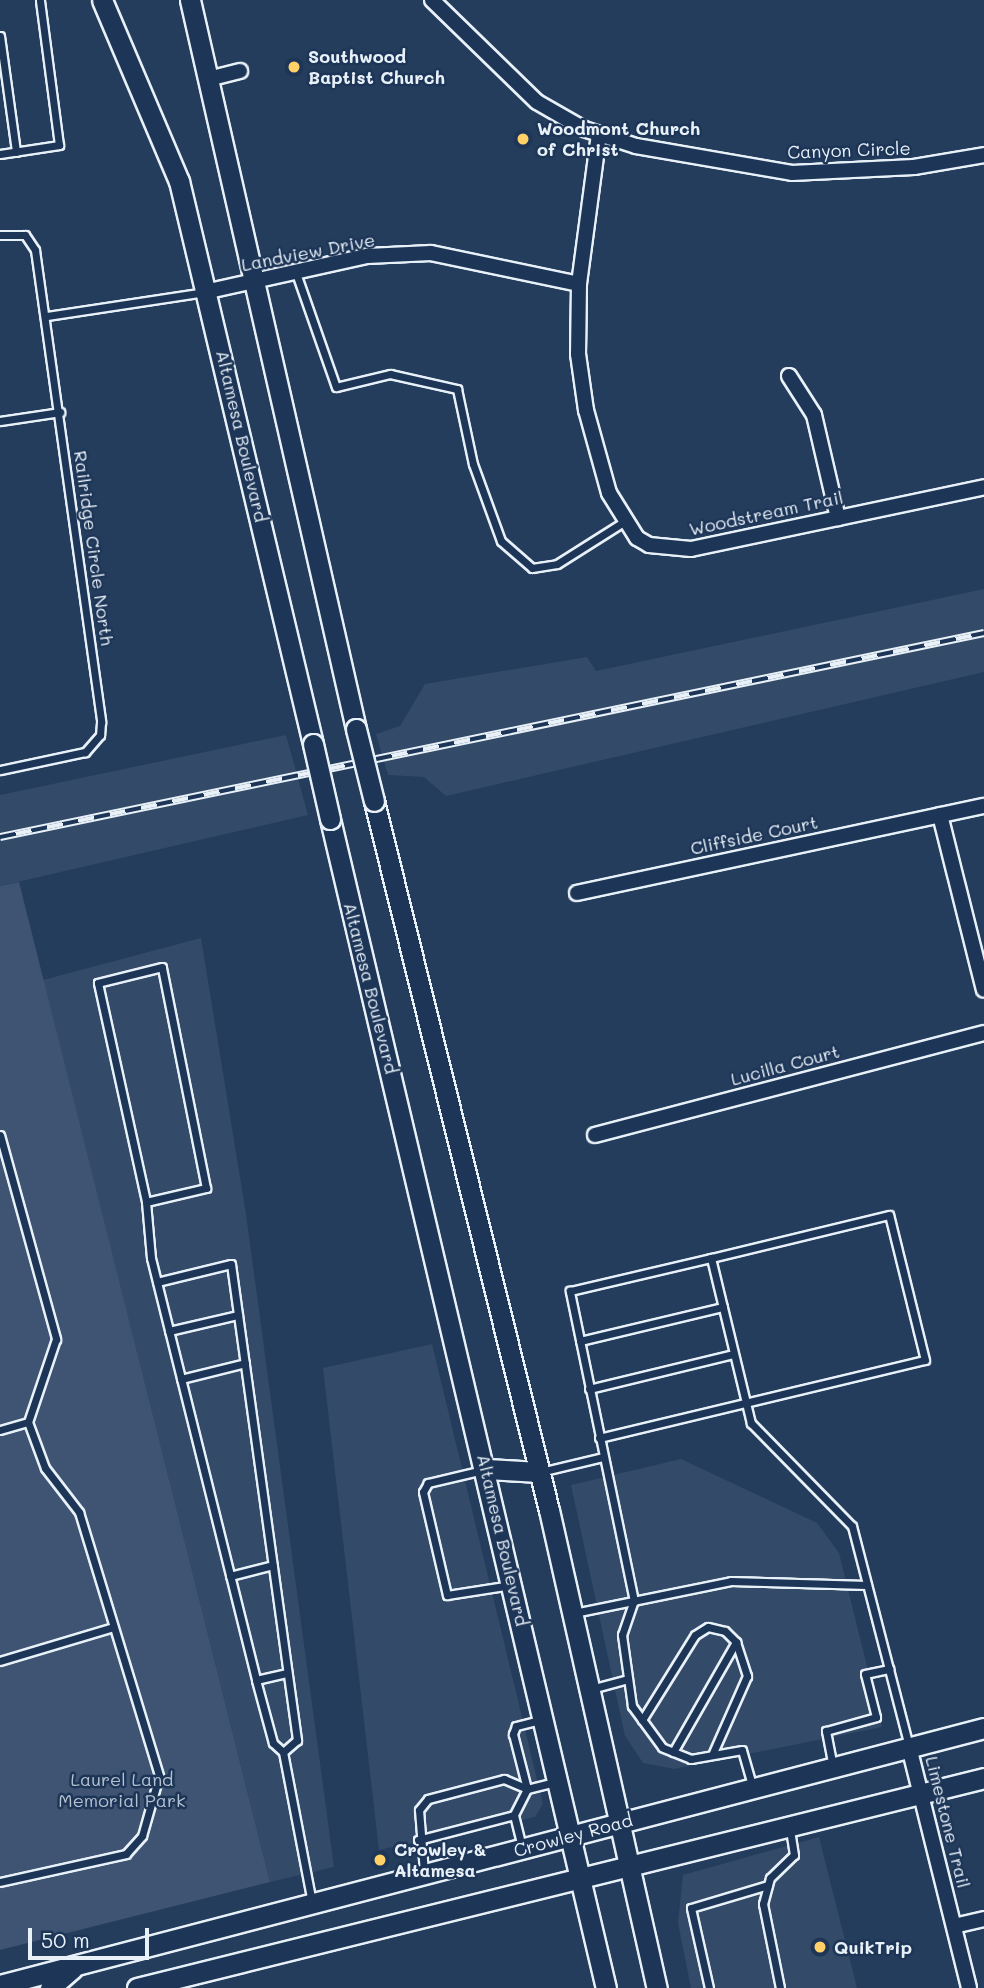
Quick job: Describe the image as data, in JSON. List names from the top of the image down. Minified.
{"streets":{"main road":["Altamesa Boulevard","Crowley Road"],"street":["Canyon Circle","Landview Drive","Woodstream Trail","Cliffside Court","Lucilla Court","Limestone Trail"],"lane":["Railridge Circle North"]},"crossings":[["Canyon Circle","Woodstream Trail"],["Landview Drive","Altamesa Boulevard"],["Landview Drive","Woodstream Trail"],["Altamesa Boulevard","Crowley Road"],["Limestone Trail","Crowley Road"]],"parks":["Laurel Land Memorial Park"],"places":["Southwood Baptist Church","Woodmont Church of Christ","Crowley & Altamesa","QuikTrip"],"scale_bar":"50 m"}
